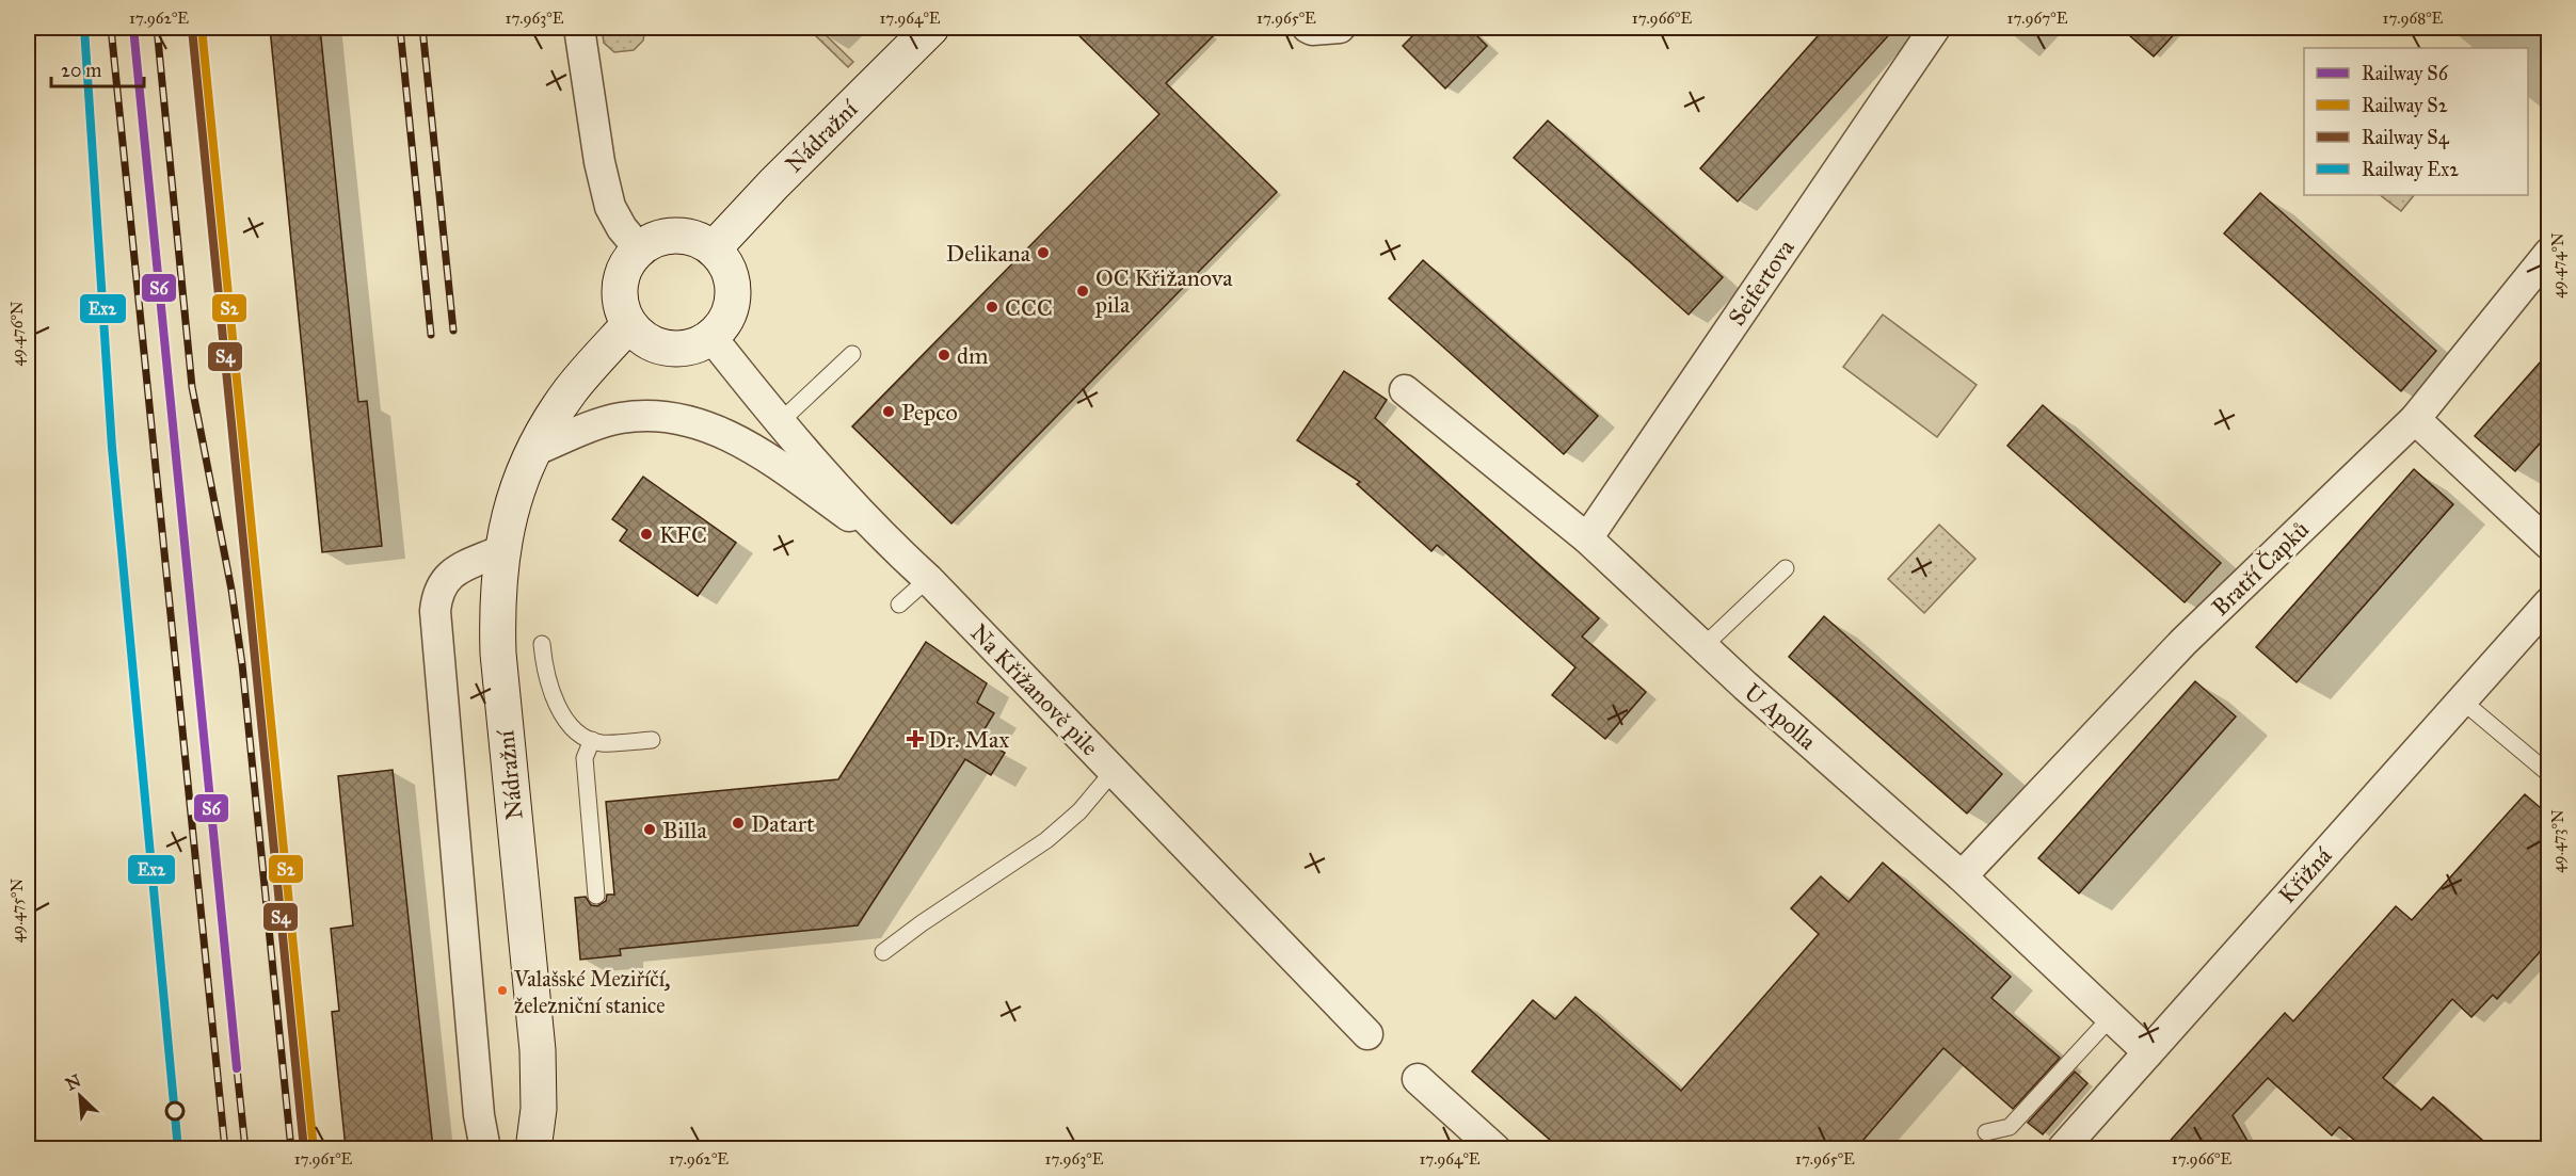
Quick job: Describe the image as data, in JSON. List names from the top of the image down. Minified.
{"streets":{"main road":["Nádražní"],"street":["Seifertova","Bratří Čapků","Na Křižanově pile","U Apolla","Křižná"]},"crossings":[["Nádražní","Na Křižanově pile"],["Seifertova","U Apolla"],["Bratří Čapků","U Apolla"],["U Apolla","Křižná"]],"places":{"other":["Delikana","OC Křižanova pila","CCC","dm","Pepco","KFC","Datart","Billa","Valašské Meziříčí, železniční stanice"],"health":["Dr. Max"]},"lines":["rail line S6","rail line S2","rail line Ex2","rail line S4"],"legend":["Railway S6","Railway S2","Railway S4","Railway Ex2"],"scale_bar":"20 m","north":"top left","coordinates":["17.962°E","17.963°E","17.964°E","17.965°E","17.966°E","17.967°E","17.968°E","49.474°N","49.476°N","49.473°N","49.475°N","17.961°E"]}
